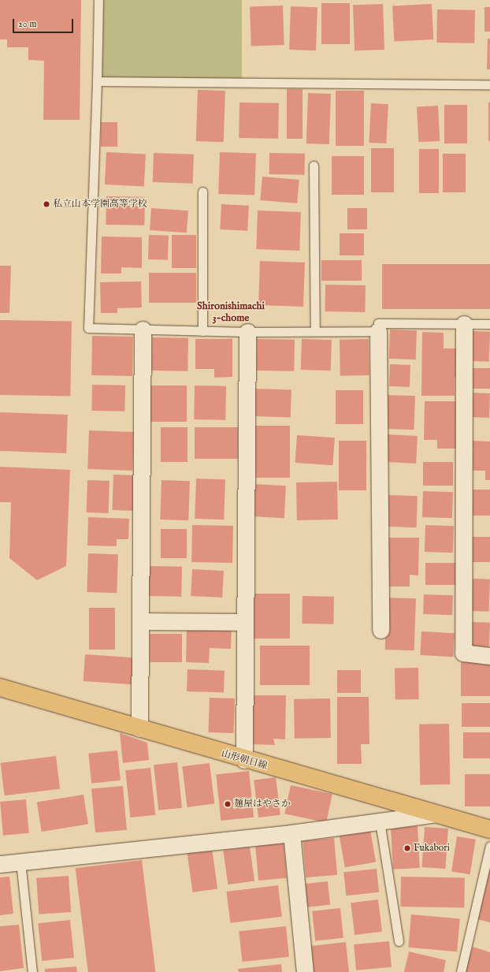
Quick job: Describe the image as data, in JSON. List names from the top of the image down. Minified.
{"streets":{"main road":["山形朝日線"]},"districts":["Shironishimachi 3-chome"],"places":["私立山本学園高等学校","麺屋はやさか","Fukabori"],"scale_bar":"20 m"}
